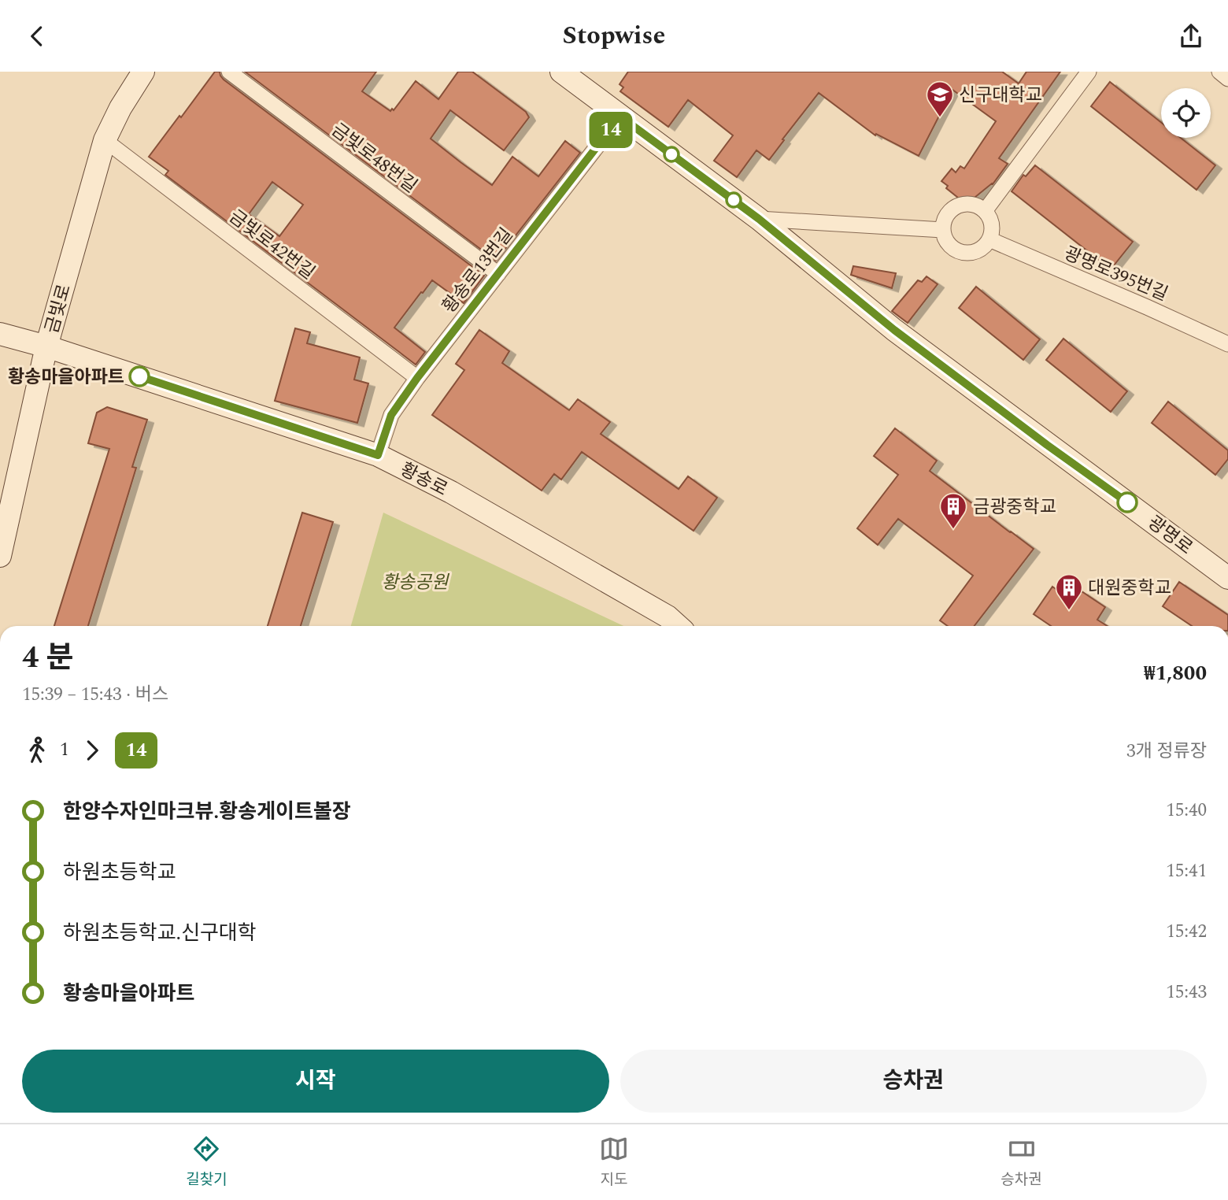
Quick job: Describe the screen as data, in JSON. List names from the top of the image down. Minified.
{"streets":{"street":["금빛로48번길","금빛로42번길","황송로13번길","광명로395번길","금빛로","황송로","광명로"]},"crossings":[["금빛로48번길","황송로13번길"],["금빛로42번길","황송로13번길"],["금빛로42번길","금빛로"],["황송로13번길","황송로"],["황송로13번길","광명로"],["금빛로","황송로"]],"parks":["황송공원"],"places":{"school or university":["신구대학교"],"other":["황송마을아파트"],"building":["금광중학교","대원중학교"]},"lines":["bus line 14"],"page":{"header":"Stopwise","on_map":"14","heading":["4 분","15:39 – 15:43 · 버스","₩1,800"],"legs":["1","14","3개 정류장"],"list":[{"name":"한양수자인마크뷰.황송게이트볼장","value":"15:40"},{"name":"하원초등학교","value":"15:41"},{"name":"하원초등학교.신구대학","value":"15:42"},{"name":"황송마을아파트","value":"15:43"}],"buttons":["시작","승차권"],"tabs":["길찾기","지도","승차권"]}}
